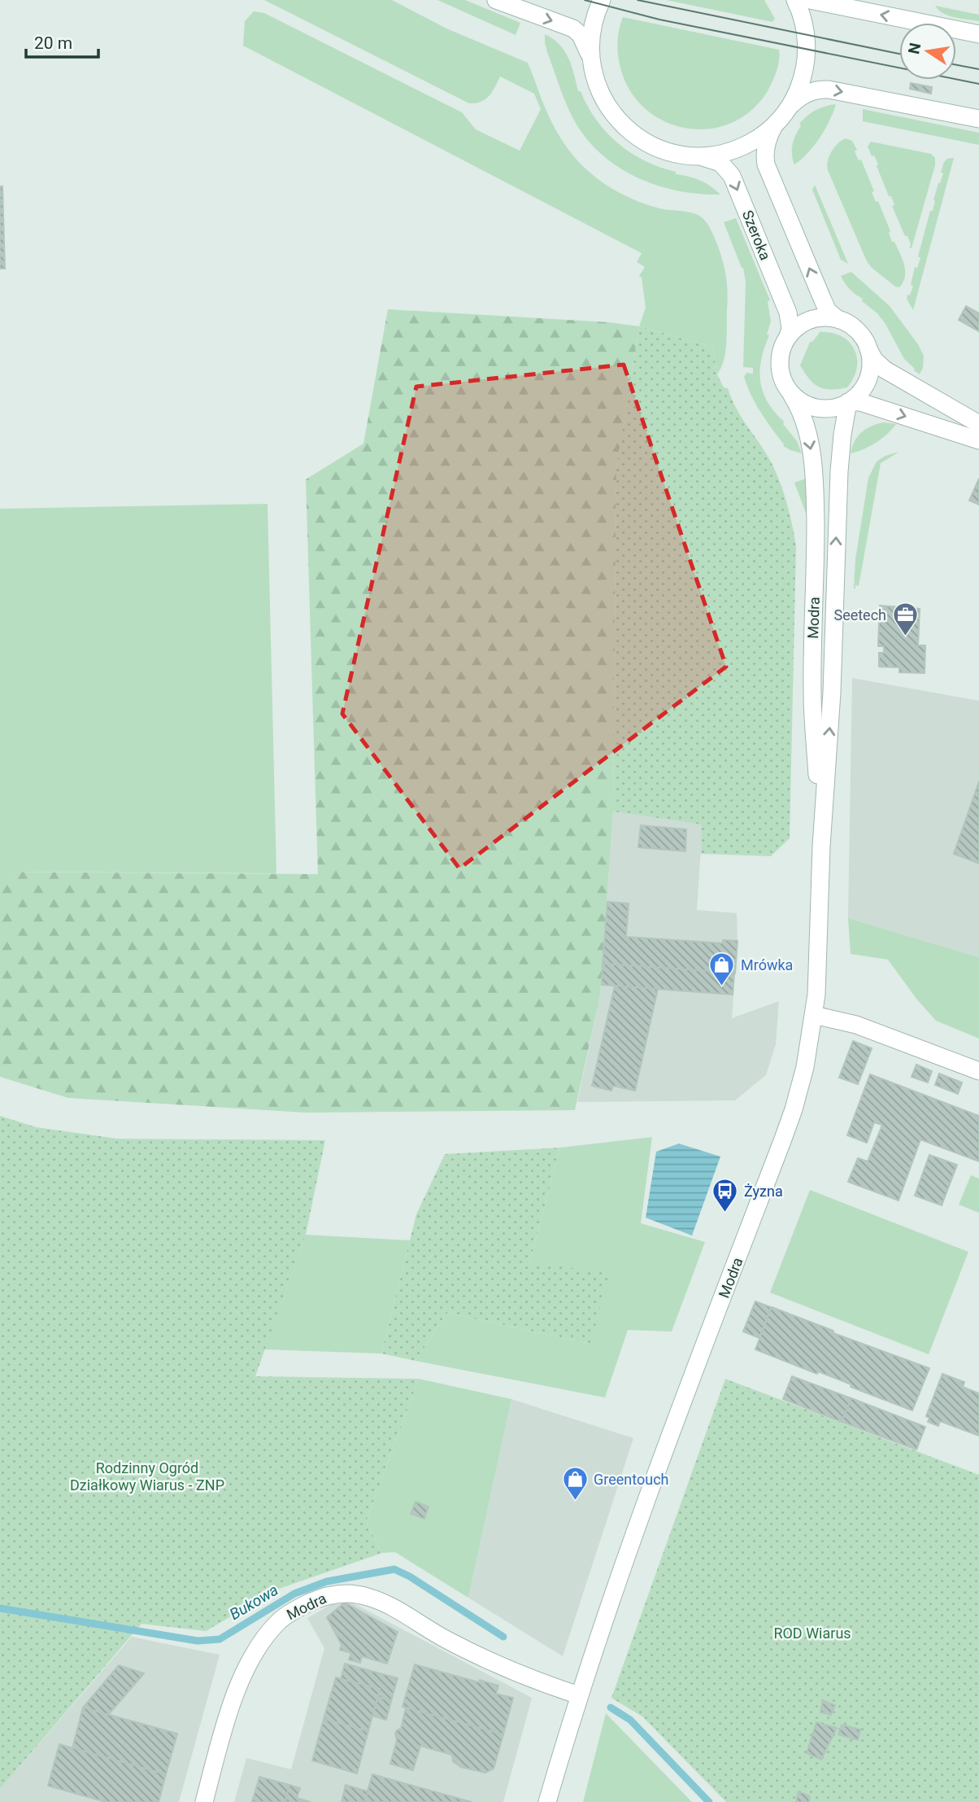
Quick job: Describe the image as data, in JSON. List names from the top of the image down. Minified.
{"streets":{"street":["Szeroka","Modra"]},"crossings":[["Szeroka","Modra"]],"water":["Bukowa"],"parks":["Rodzinny Ogród Działkowy Wiarus - ZNP","ROD Wiarus"],"places":{"office":["Seetech"],"shop":["Mrówka","Greentouch"],"bus stop":["Żyzna"]},"scale_bar":"20 m","north":"left"}
